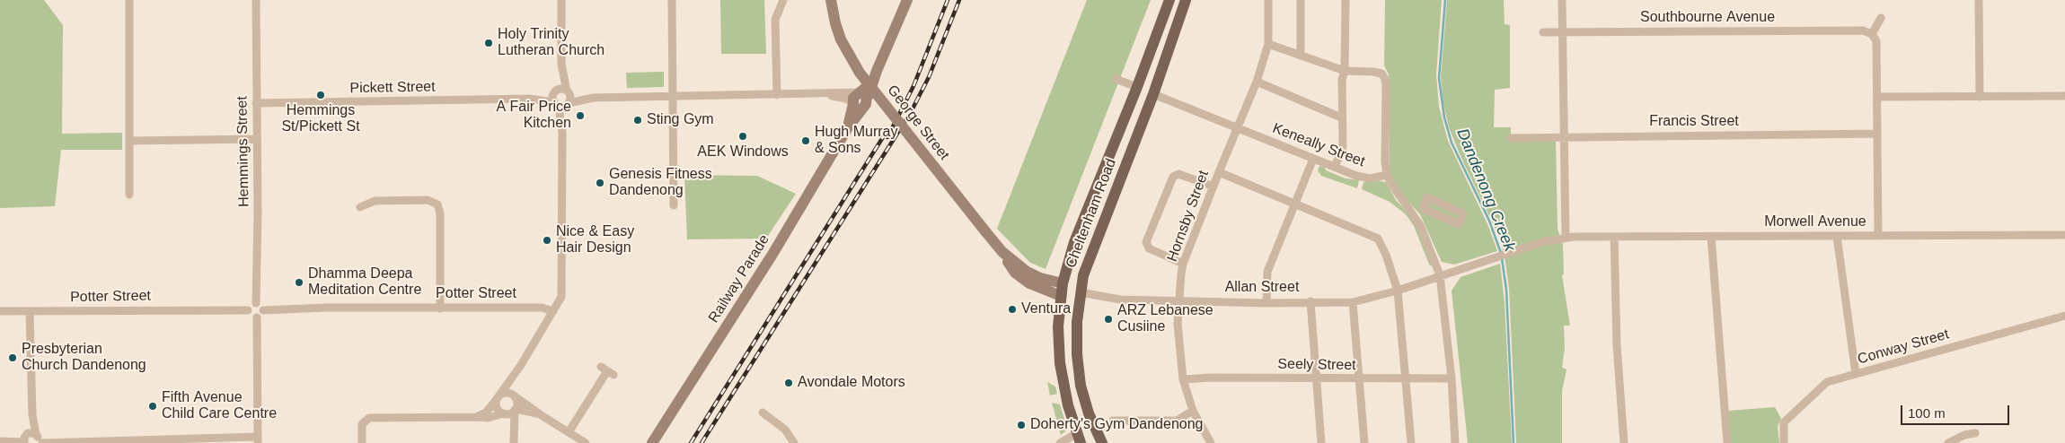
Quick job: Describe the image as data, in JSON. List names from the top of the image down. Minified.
{"streets":{"main road":["George Street","Cheltenham Road","Railway Parade"],"street":["Southbourne Avenue","Pickett Street","Francis Street","Keneally Street","Hemmings Street","Hornsby Street","Morwell Avenue","Allan Street","Potter Street","Conway Street","Seely Street"]},"crossings":[["Pickett Street","Hemmings Street"],["Pickett Street","Railway Parade"],["George Street","Cheltenham Road"],["Keneally Street","Cheltenham Road"],["Keneally Street","Hornsby Street"],["Hemmings Street","Potter Street"],["Cheltenham Road","Allan Street"],["Hornsby Street","Allan Street"],["Hornsby Street","Seely Street"],["Morwell Avenue","Allan Street"]],"water":["Dandenong Creek"],"places":["Holy Trinity Lutheran Church","Hemmings St/Pickett St","A Fair Price Kitchen","Sting Gym","AEK Windows","Hugh Murray & Sons","Genesis Fitness Dandenong","Nice & Easy Hair Design","Dhamma Deepa Meditation Centre","Ventura","ARZ Lebanese Cusiine","Presbyterian Church Dandenong","Avondale Motors","Fifth Avenue Child Care Centre","Doherty's Gym Dandenong"],"scale_bar":"100 m"}
